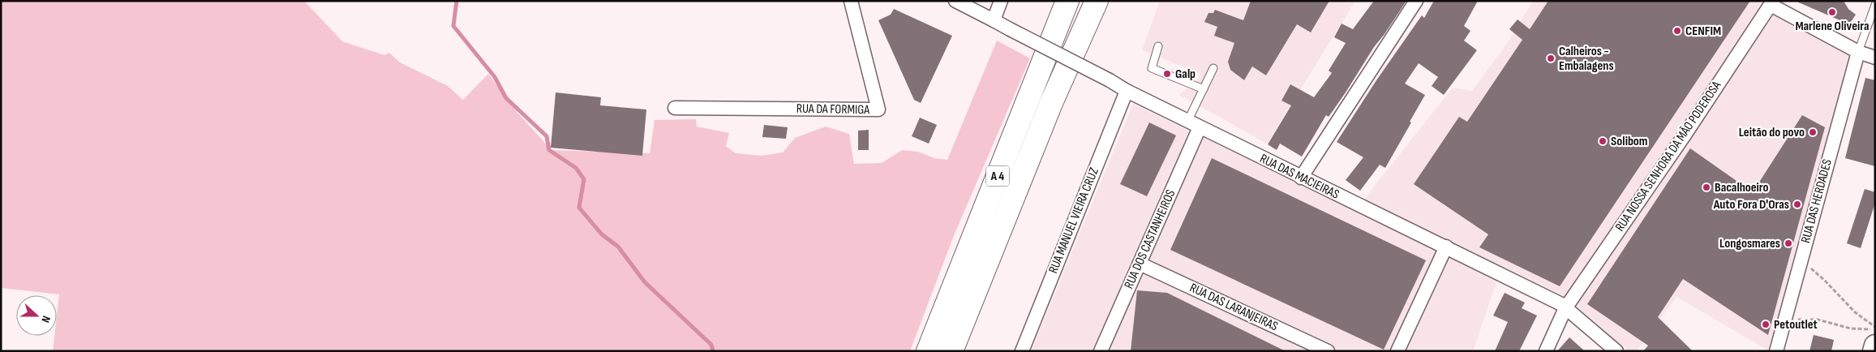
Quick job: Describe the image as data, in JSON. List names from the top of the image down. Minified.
{"streets":{"highway":["A 4"],"street":["RUA DA FORMIGA","RUA NOSSA SENHORA DA MÃO PODEROSA","RUA DAS MACIEIRAS","RUA DAS HERDADES","RUA MANUEL VIEIRA CRUZ","RUA DOS CASTANHEIROS","RUA DAS LARANJEIRAS"]},"crossings":[["RUA NOSSA SENHORA DA MÃO PODEROSA","RUA DAS MACIEIRAS"],["RUA DAS MACIEIRAS","RUA MANUEL VIEIRA CRUZ"],["RUA DAS MACIEIRAS","RUA DOS CASTANHEIROS"],["RUA DOS CASTANHEIROS","RUA DAS LARANJEIRAS"]],"places":["Marlene Oliveira","CENFIM","Calheiros - Embalagens","Galp","Leitão do povo","Solibom","Bacalhoeiro","Auto Fora D'Oras","Longosmares","Petoutlet"],"north":"right"}
